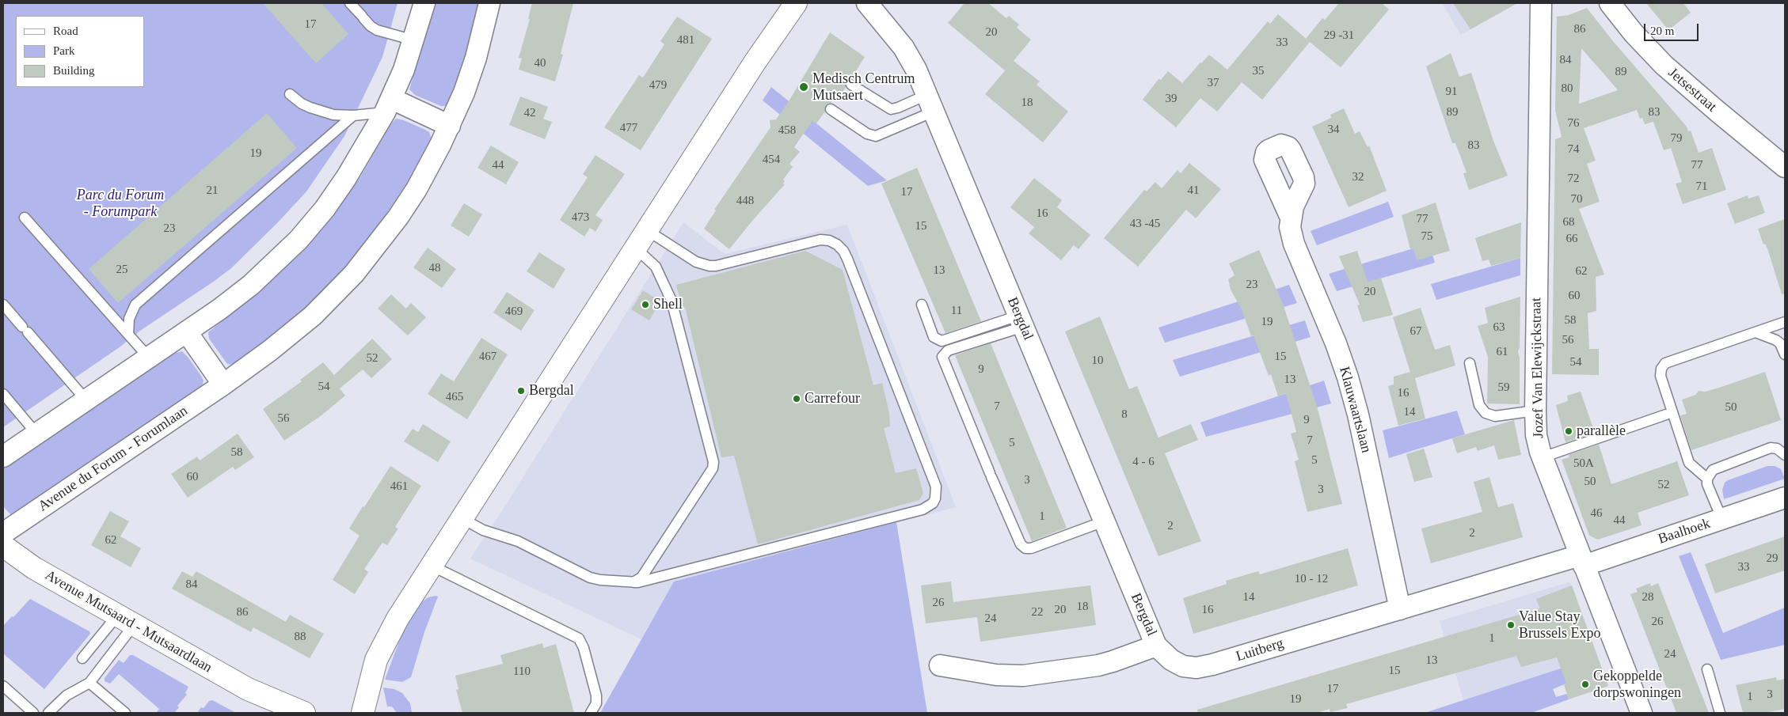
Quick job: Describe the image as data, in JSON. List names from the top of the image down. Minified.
{"streets":{"main road":["Avenue Mutsaard - Mutsaardlaan"],"street":["Jetsestraat","Bergdal","Jozef Van Elewijckstraat","Klauwaartslaan","Avenue du Forum - Forumlaan","Baalhoek","Luitberg"]},"crossings":[["Bergdal","Luitberg"],["Jozef Van Elewijckstraat","Baalhoek"],["Jozef Van Elewijckstraat","Luitberg"],["Klauwaartslaan","Luitberg"],["Baalhoek","Luitberg"]],"parks":["Parc du Forum - Forumpark"],"places":["Medisch Centrum Mutsaert","Shell","Bergdal","Carrefour","parallèle","Value Stay Brussels Expo","Gekoppelde dorpswoningen"],"house_numbers":["17","86","20","29 -31","481","33","84","40","35","89","37","479","80","91","39","18","89","83","42","76","477","34","458","79","83","74","19","454","44","77","32","72","71","21","41","17","70","448","16","473","77","68","43 -45","15","23","75","66","48","25","13","62","23","20","60","11","469","58","19","63","67","56","61","467","15","52","10","54","9","13","54","59","16","465","7","50","14","8","56","9","7","5","58","5","4 - 6","50A","60","3","50","52","461","3","46","1","44","2","2","62","29","33","10 - 12","84","14","28","26","18","20","16","86","22","24","26","88","1","24","13","15","110","17","3","1","19"],"legend":["Road","Park","Building"],"scale_bar":"20 m"}
